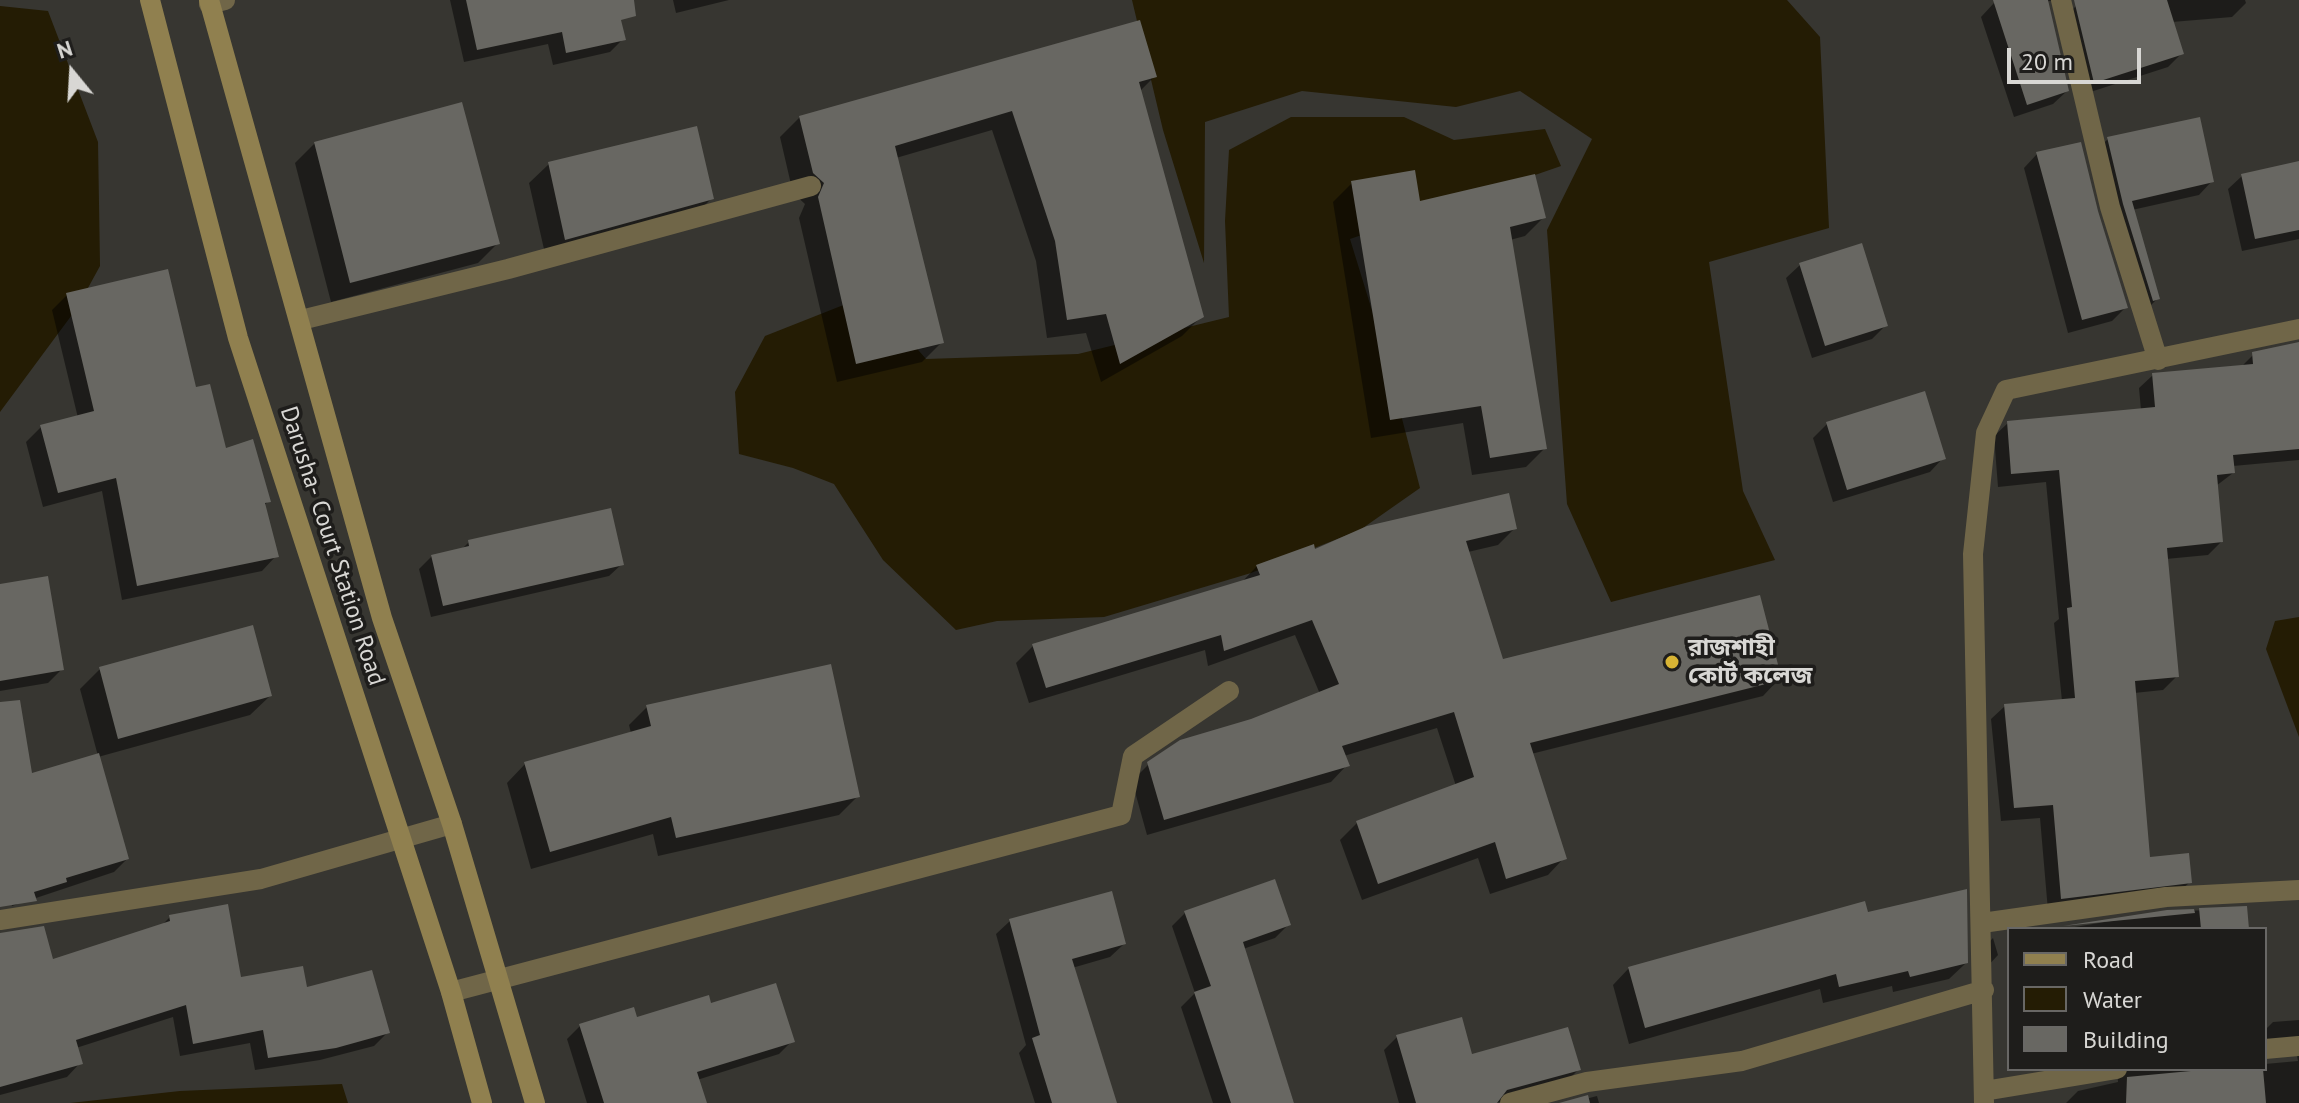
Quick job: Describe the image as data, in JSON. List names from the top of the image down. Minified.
{"streets":{"street":["Darusha- Court Station Road"]},"places":["রাজশাহী কোর্ট কলেজ"],"legend":["Road","Water","Building"],"scale_bar":"20 m","north":"top"}
